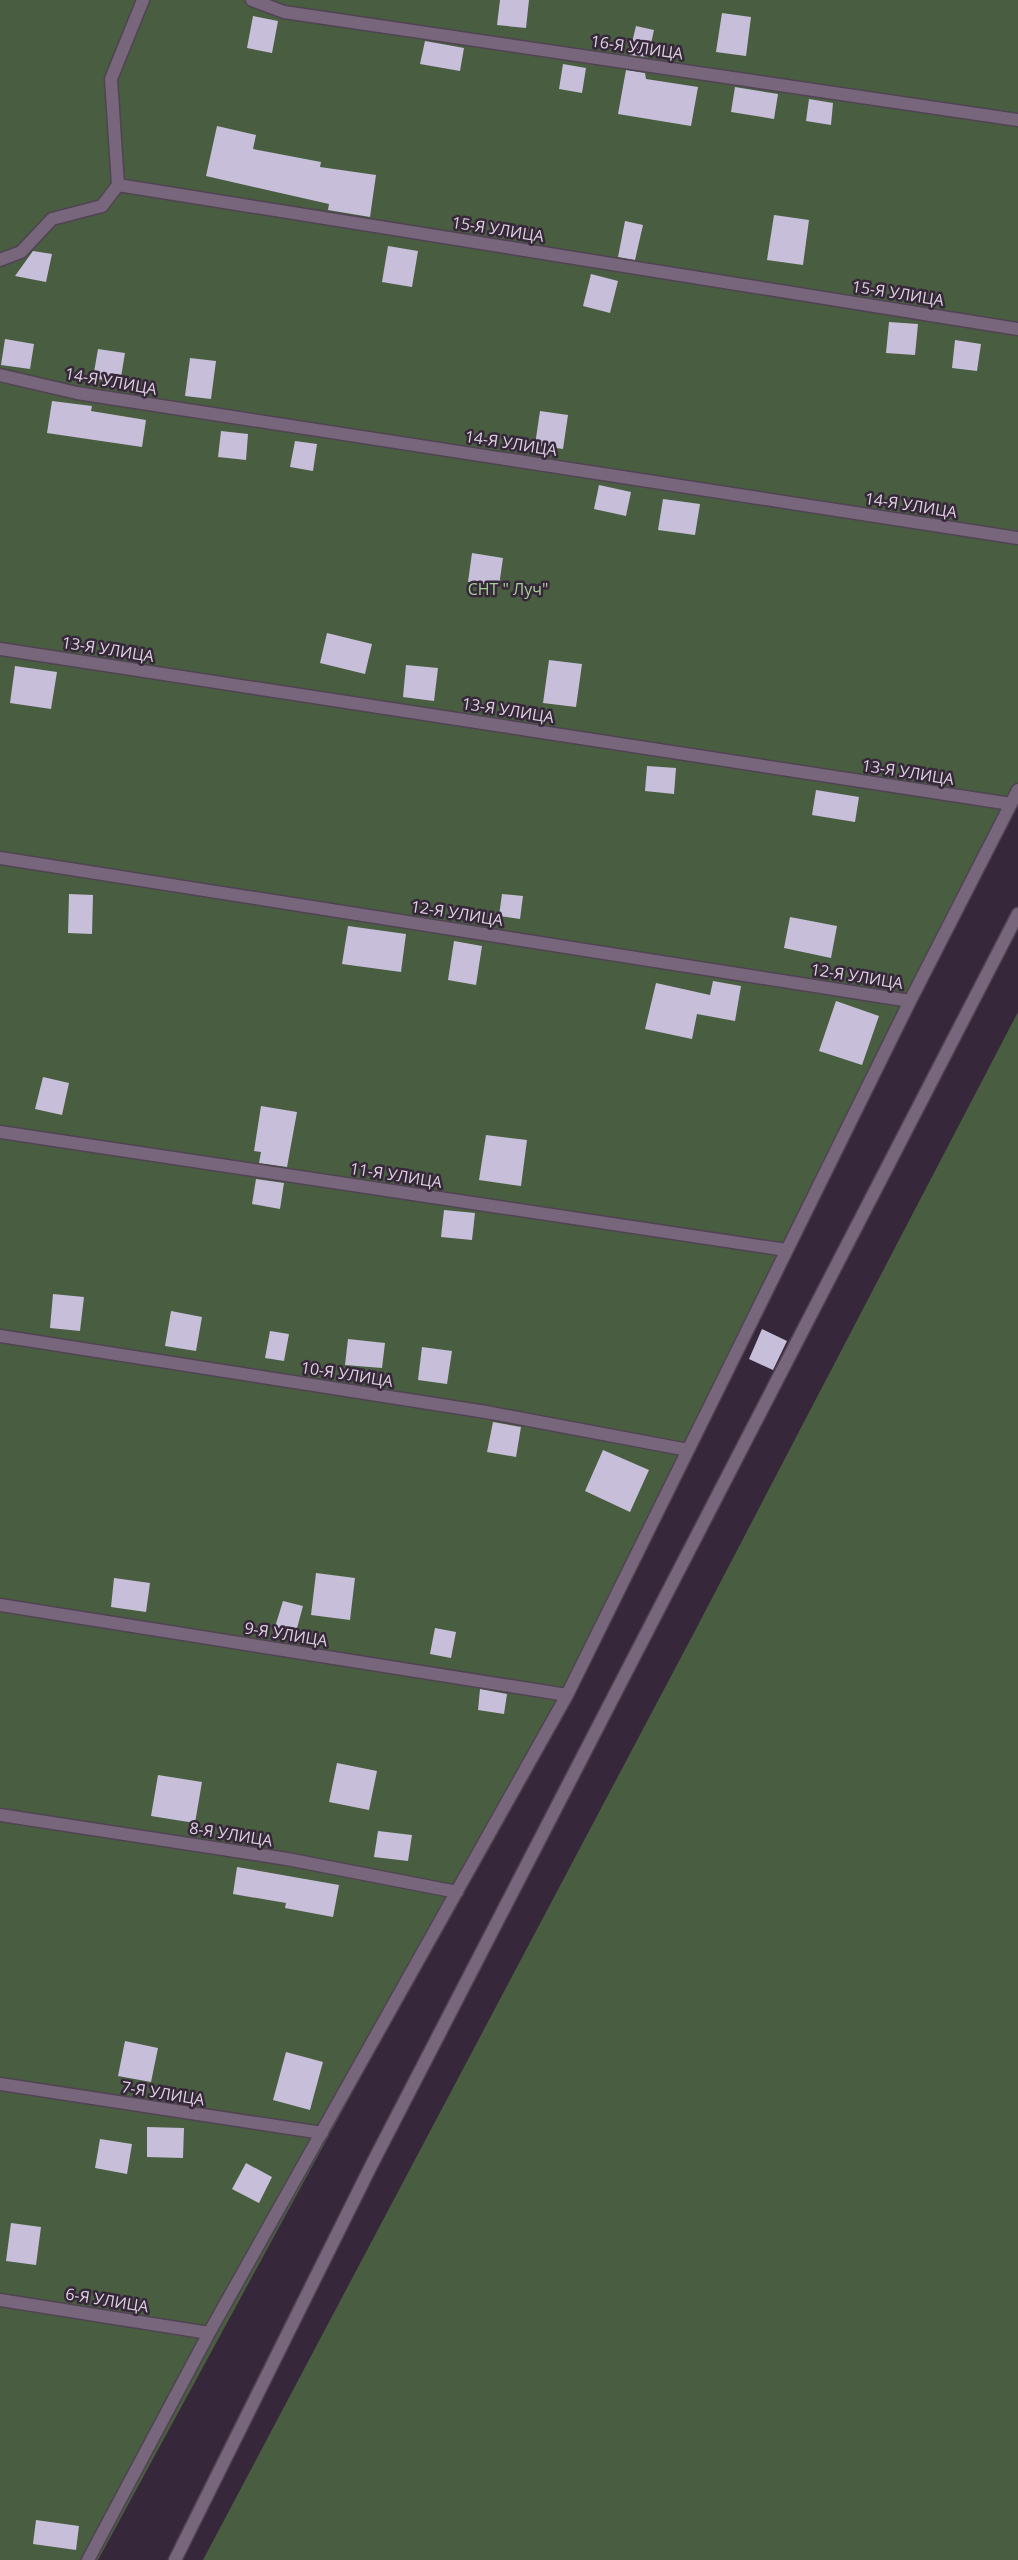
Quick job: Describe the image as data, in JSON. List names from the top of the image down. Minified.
{"streets":{"street":["16-Я УЛИЦА","15-Я УЛИЦА","14-Я УЛИЦА","13-Я УЛИЦА","12-Я УЛИЦА","11-Я УЛИЦА","10-Я УЛИЦА","9-Я УЛИЦА","8-Я УЛИЦА","7-Я УЛИЦА","6-Я УЛИЦА"]},"parks":["СНТ \" Луч\""]}
